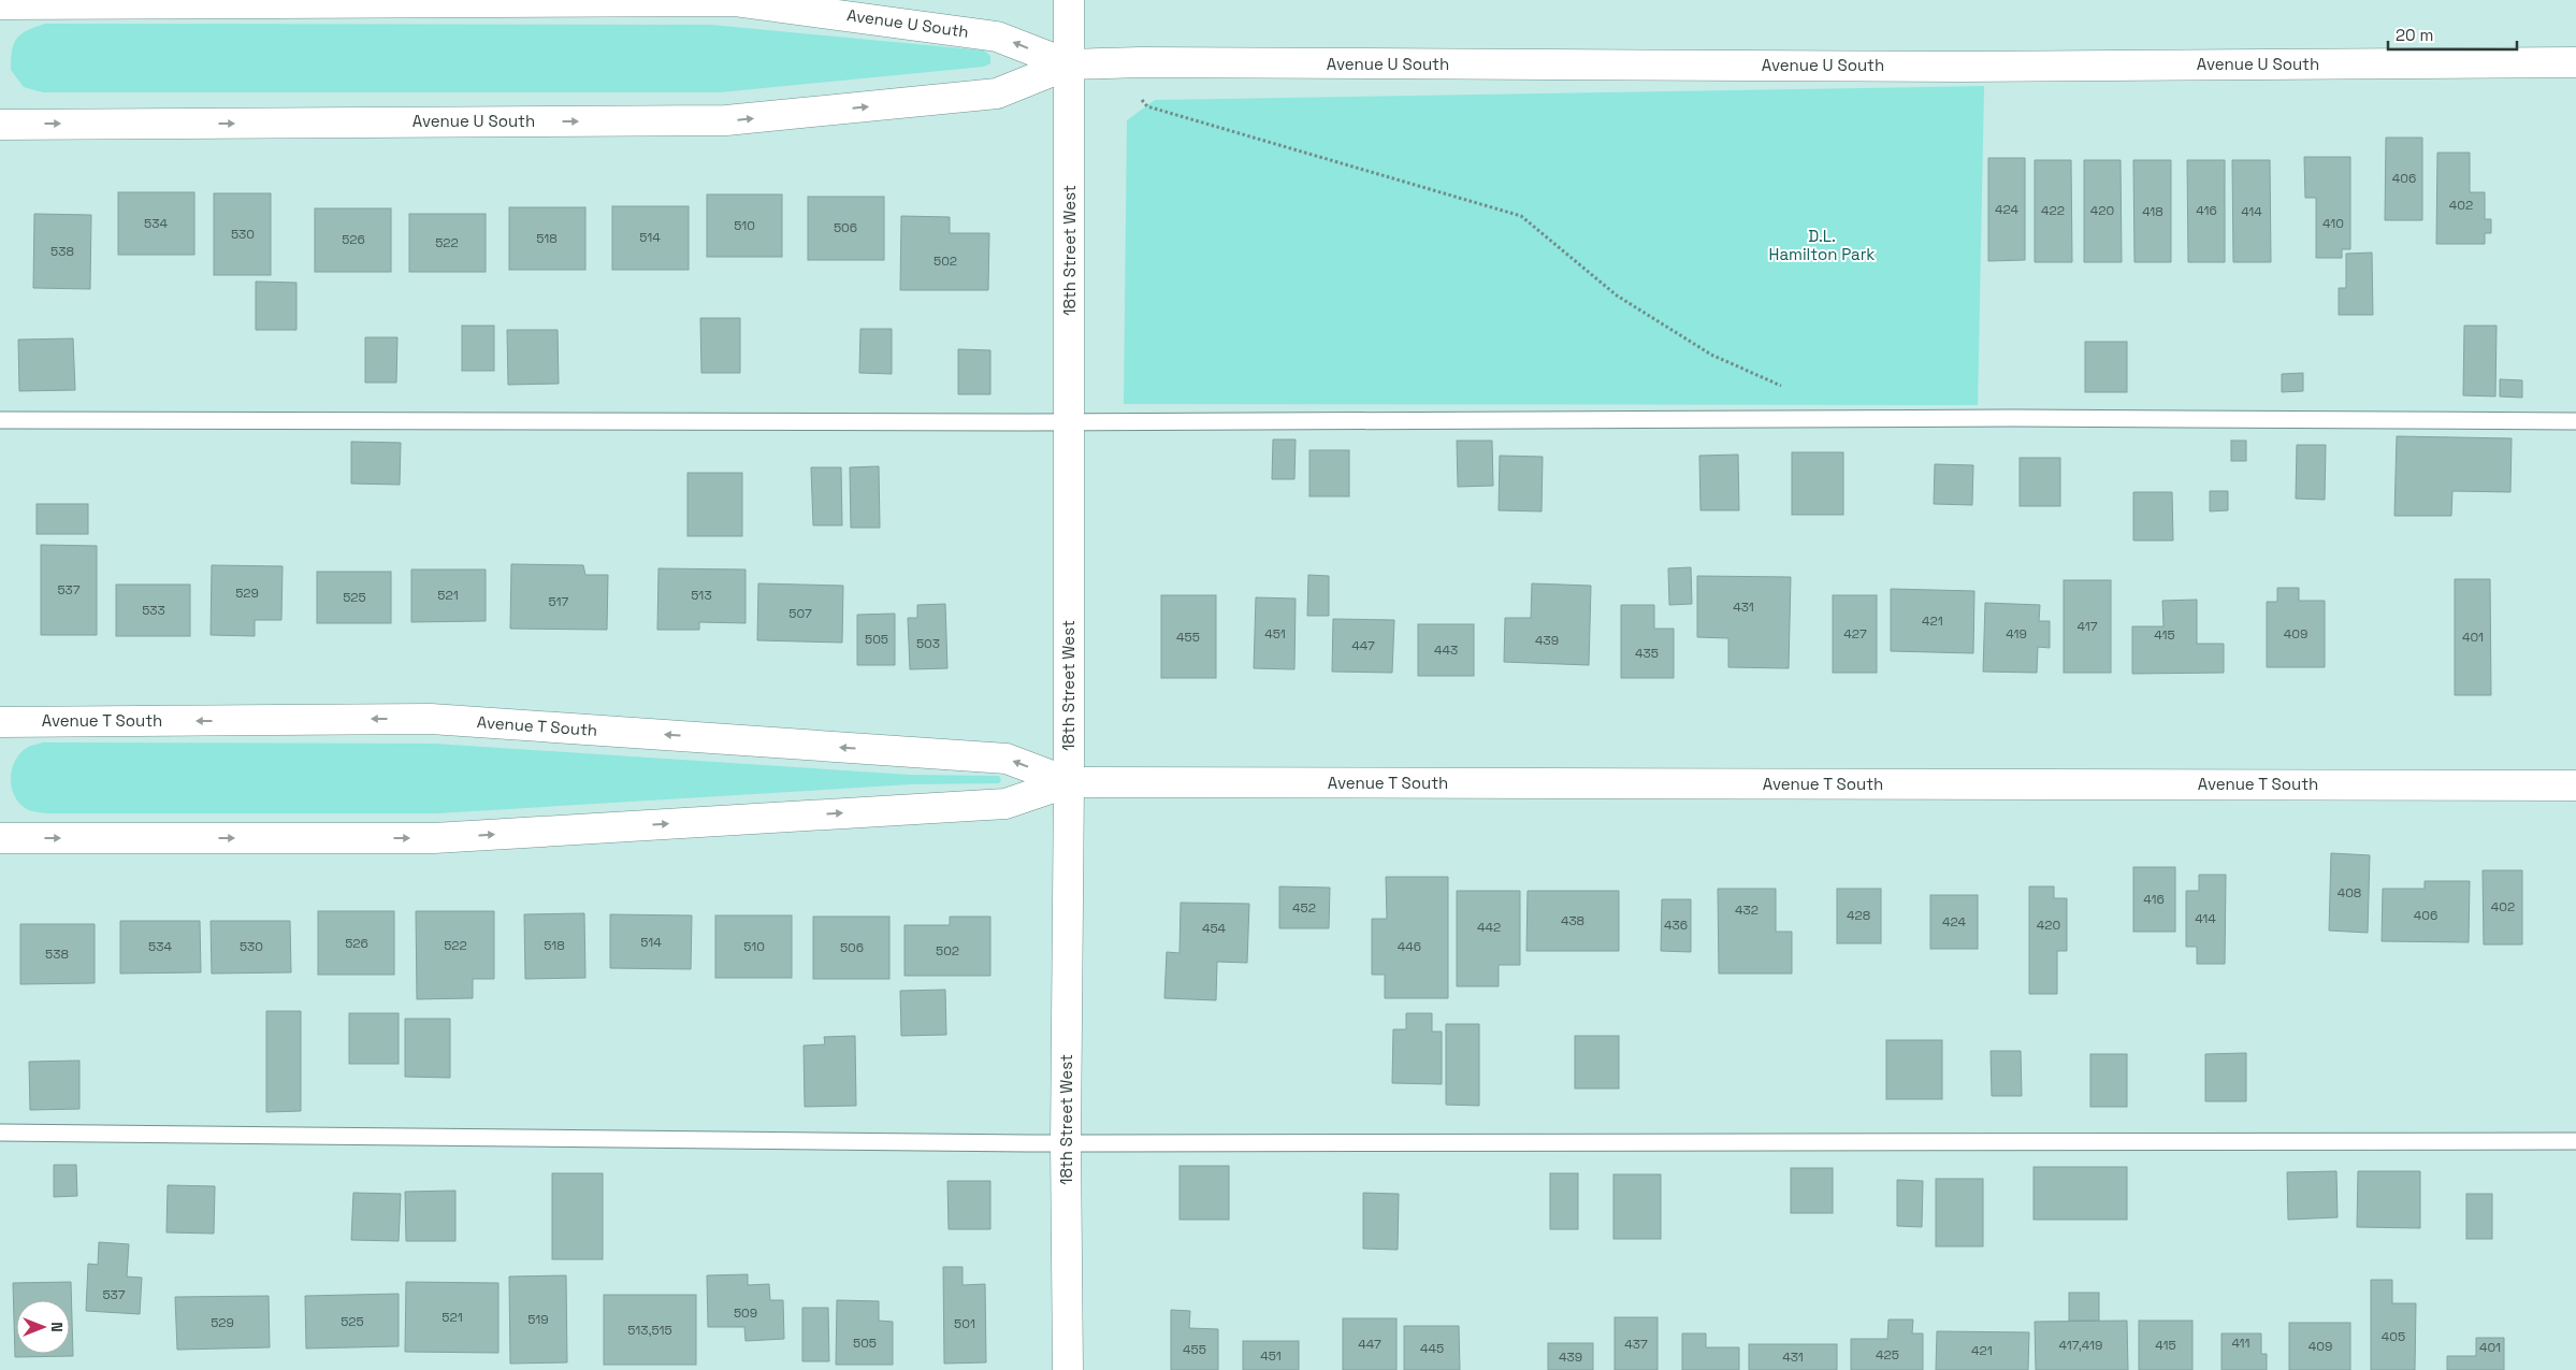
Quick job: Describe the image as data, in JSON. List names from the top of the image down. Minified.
{"streets":{"street":["Avenue U South","18th Street West","Avenue T South"]},"crossings":[["Avenue U South","18th Street West"],["18th Street West","Avenue T South"]],"parks":["D.L. Hamilton Park"],"house_numbers":["406","402","424","422","420","416","418","414","534","410","510","506","530","514","518","526","522","538","502","537","529","521","513","525","517","431","533","507","421","417","451","427","419","409","415","455","401","505","439","503","447","443","435","408","416","402","452","432","428","406","414","438","424","436","420","442","454","514","526","522","518","534","530","510","446","506","502","538","537","509","521","519","525","529","501","513,515","405","505","411","447","437","417,419","415","409","401","445","455","421","425","451","439","431"],"scale_bar":"20 m","north":"right"}
